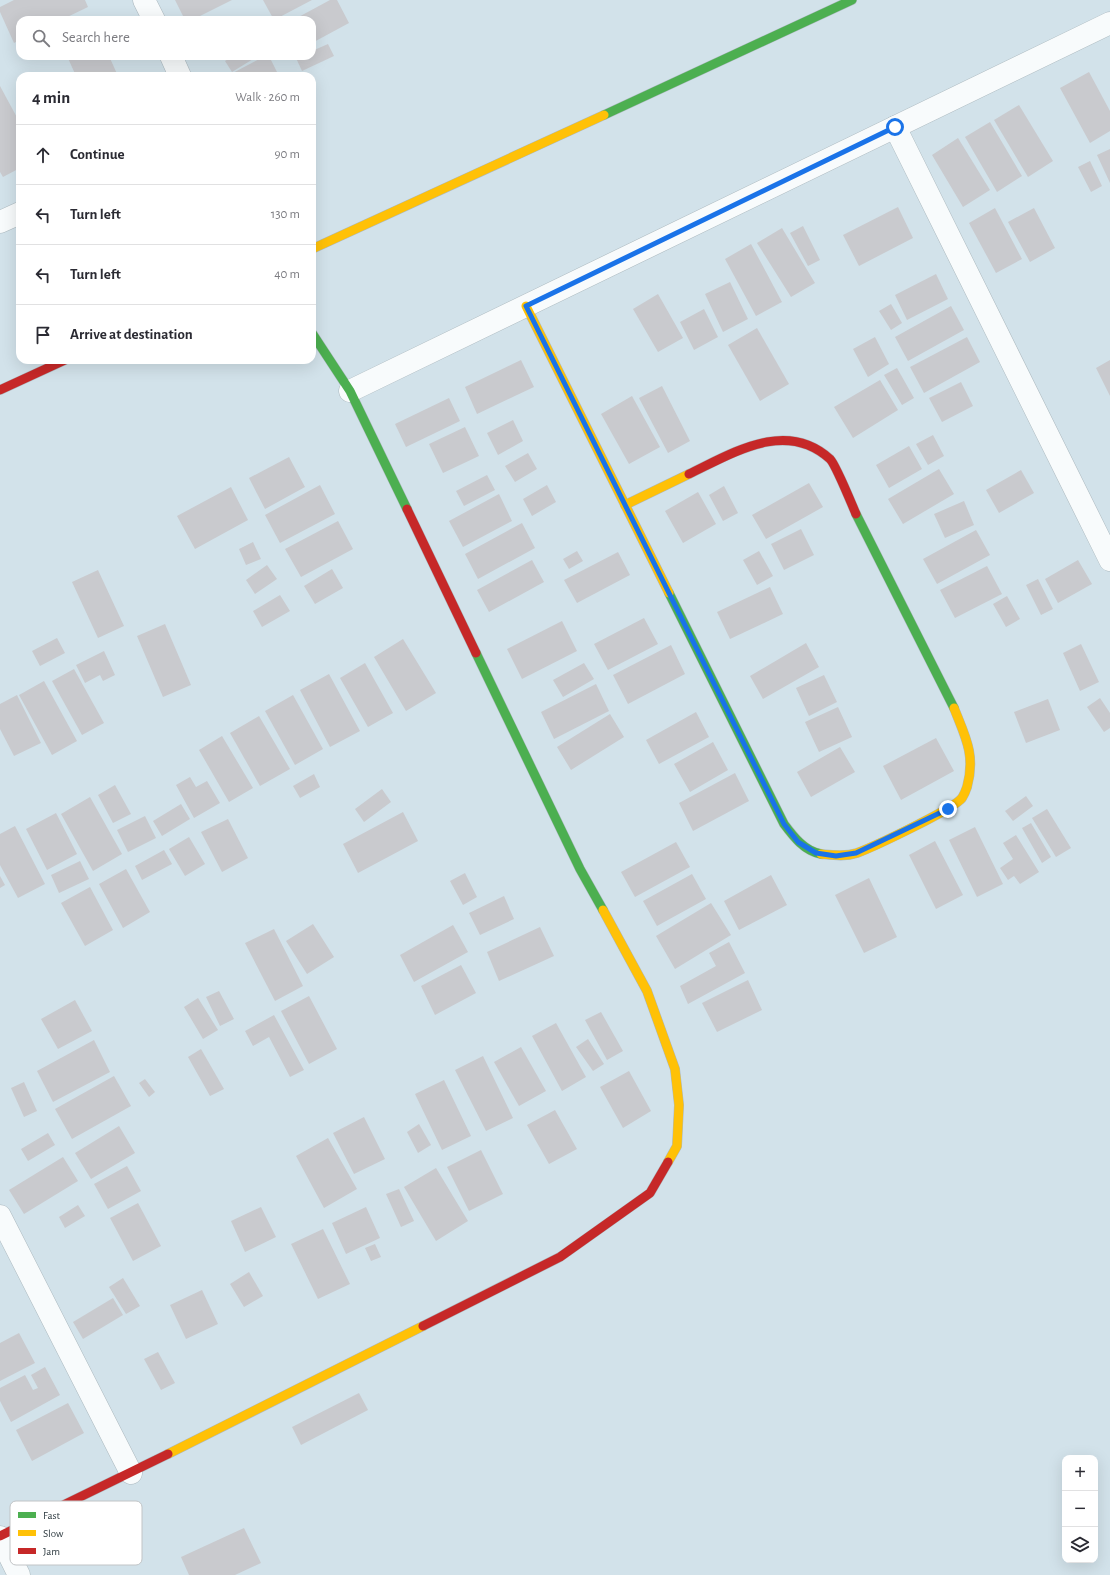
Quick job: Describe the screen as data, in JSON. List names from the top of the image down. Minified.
{"legend":["Fast","Slow","Jam"],"page":{"search":"Search here","heading":["4 min","Walk · 260 m"],"list":[["Continue","90 m"],["Turn left","130 m"],["Turn left","40 m"],"Arrive at destination"],"map_buttons":["+","−"]}}
